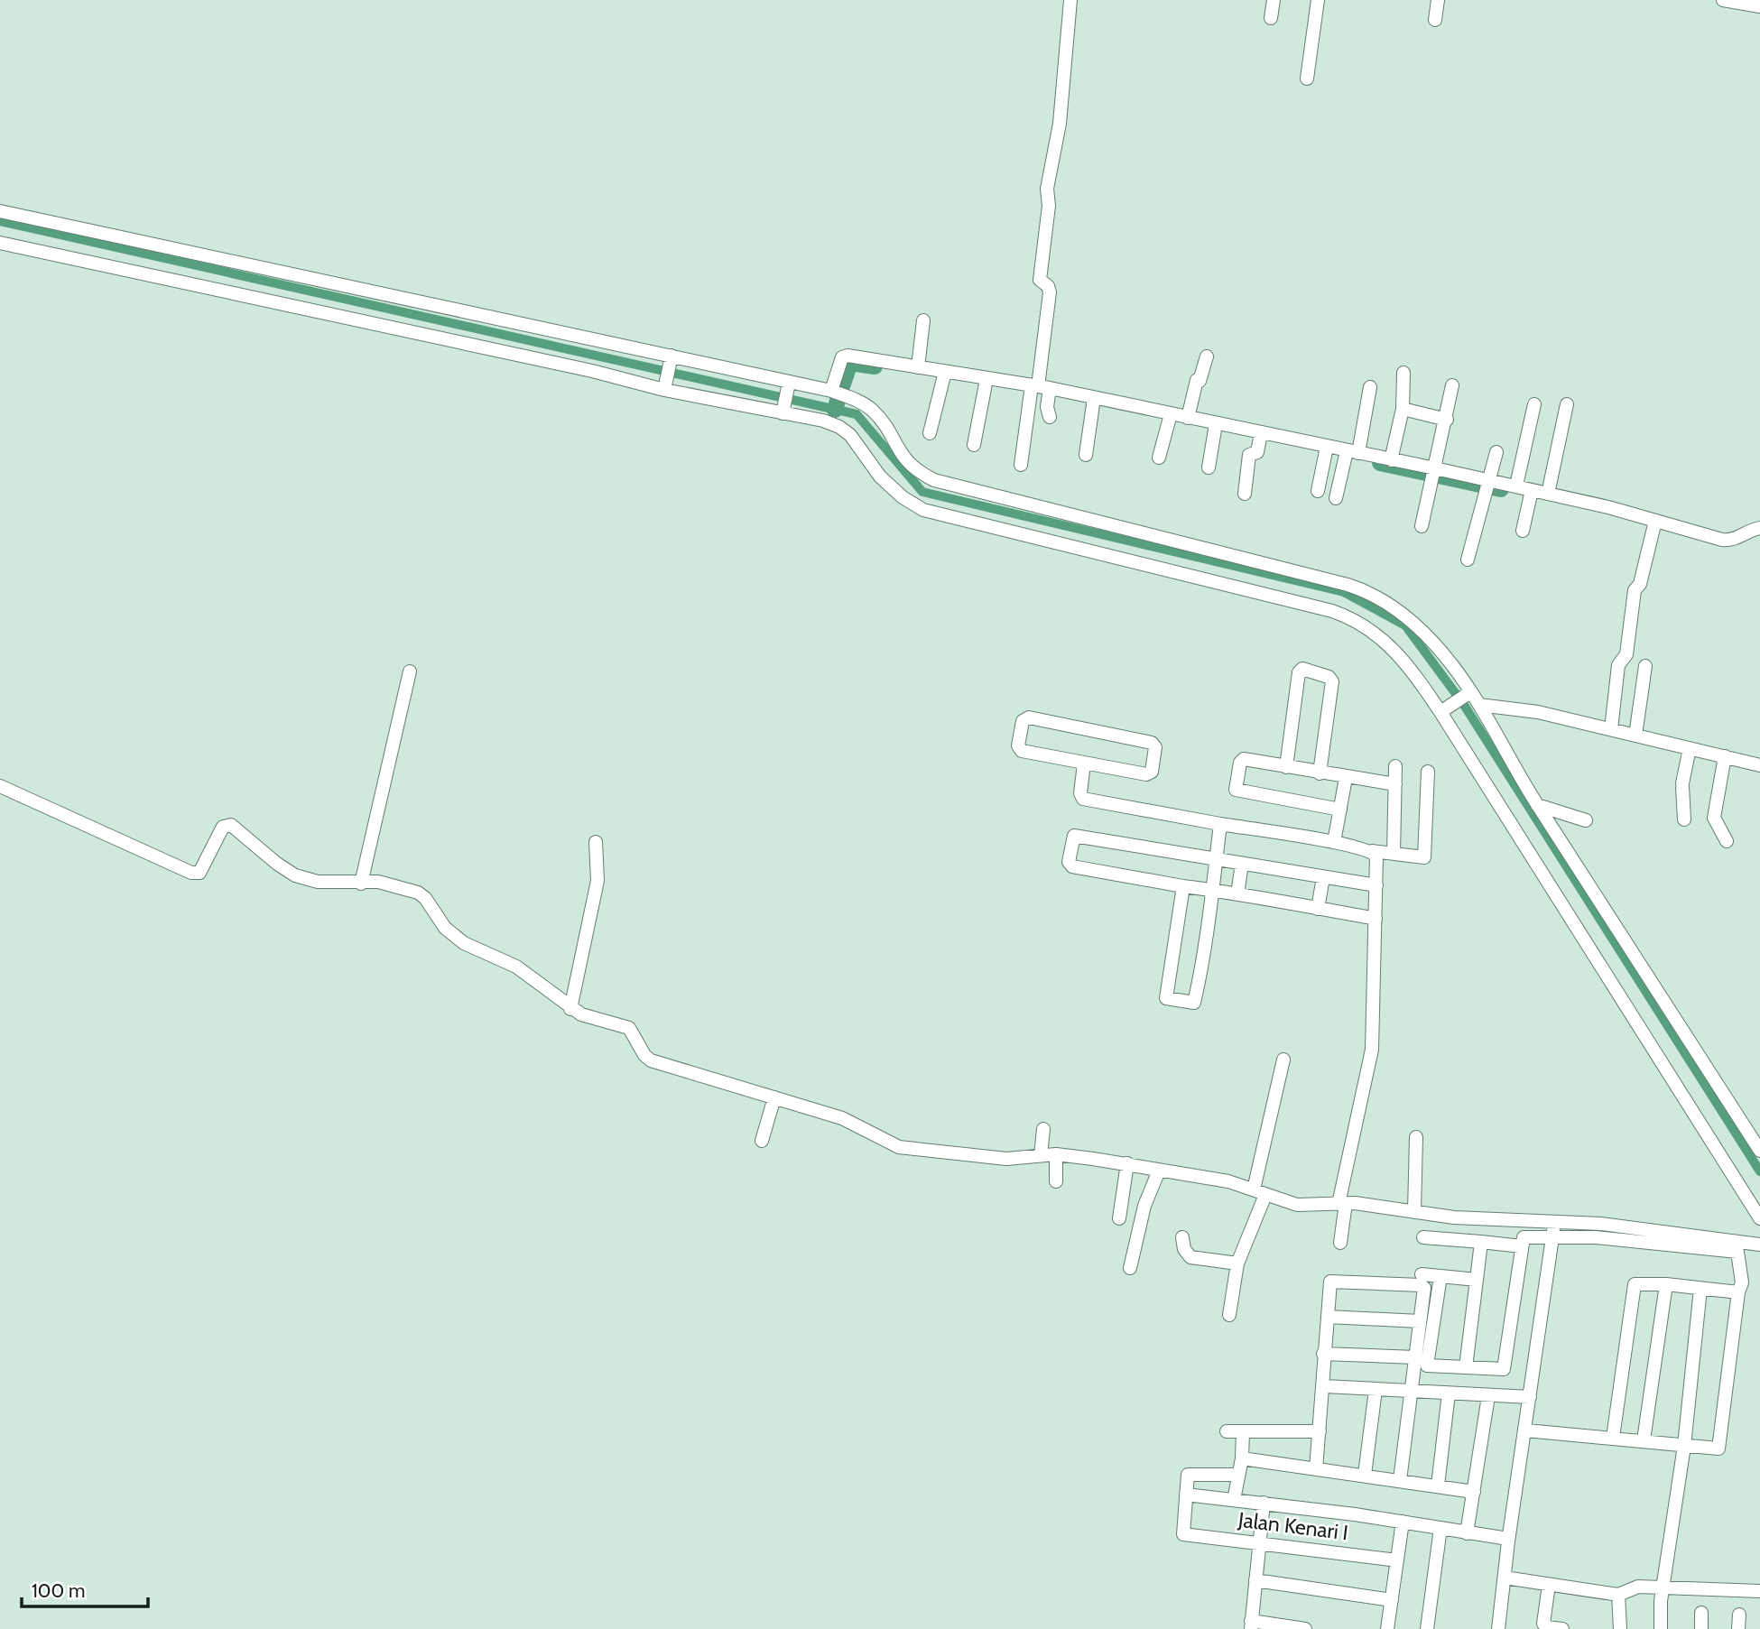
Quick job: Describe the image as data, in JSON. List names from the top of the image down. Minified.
{"streets":{"street":["Jalan Kenari I"]},"scale_bar":"100 m"}
